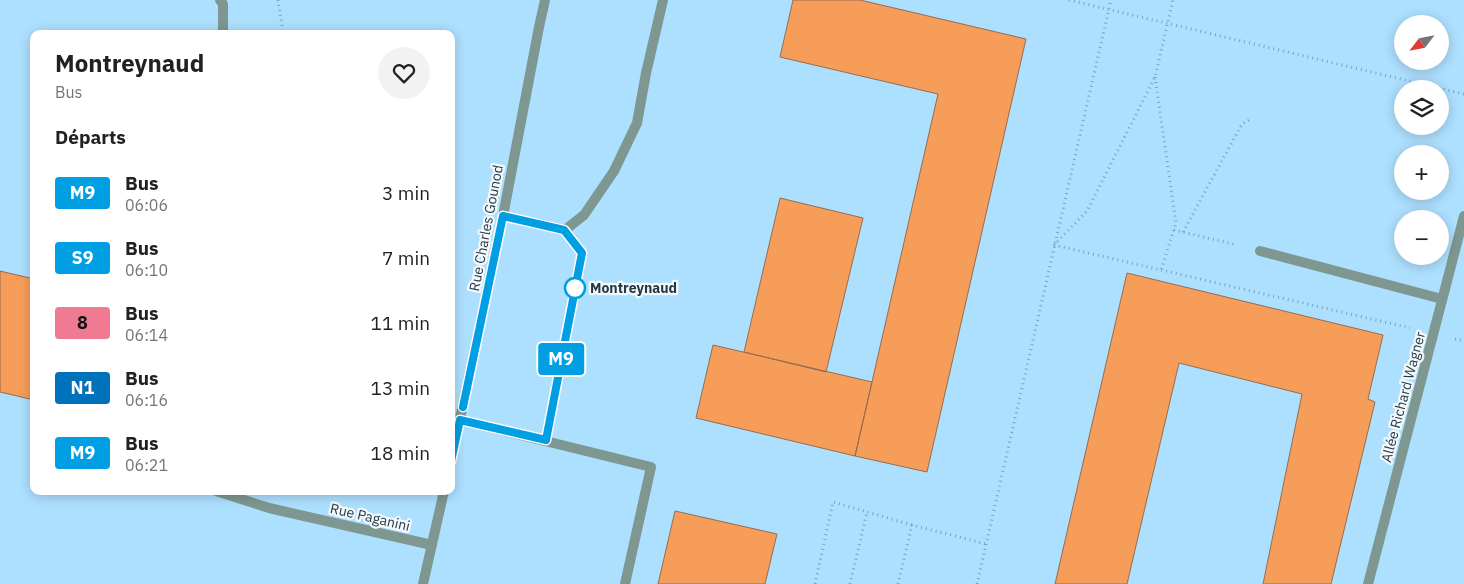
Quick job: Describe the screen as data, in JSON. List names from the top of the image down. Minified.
{"streets":{"street":["Rue Charles Gounod","Allée Richard Wagner","Rue Paganini"]},"places":["Montreynaud"],"lines":["bus line M9"],"north":"bottom left","page":{"on_map":"M9","map_buttons":["+","−"],"heading":[["Montreynaud","Bus"],"Départs"],"list":[{"mark":"M9","name":"Bus","note":"06:06","value":"3 min"},{"mark":"S9","name":"Bus","note":"06:10","value":"7 min"},{"mark":"8","name":"Bus","note":"06:14","value":"11 min"},{"mark":"N1","name":"Bus","note":"06:16","value":"13 min"},{"mark":"M9","name":"Bus","note":"06:21","value":"18 min"}]}}
